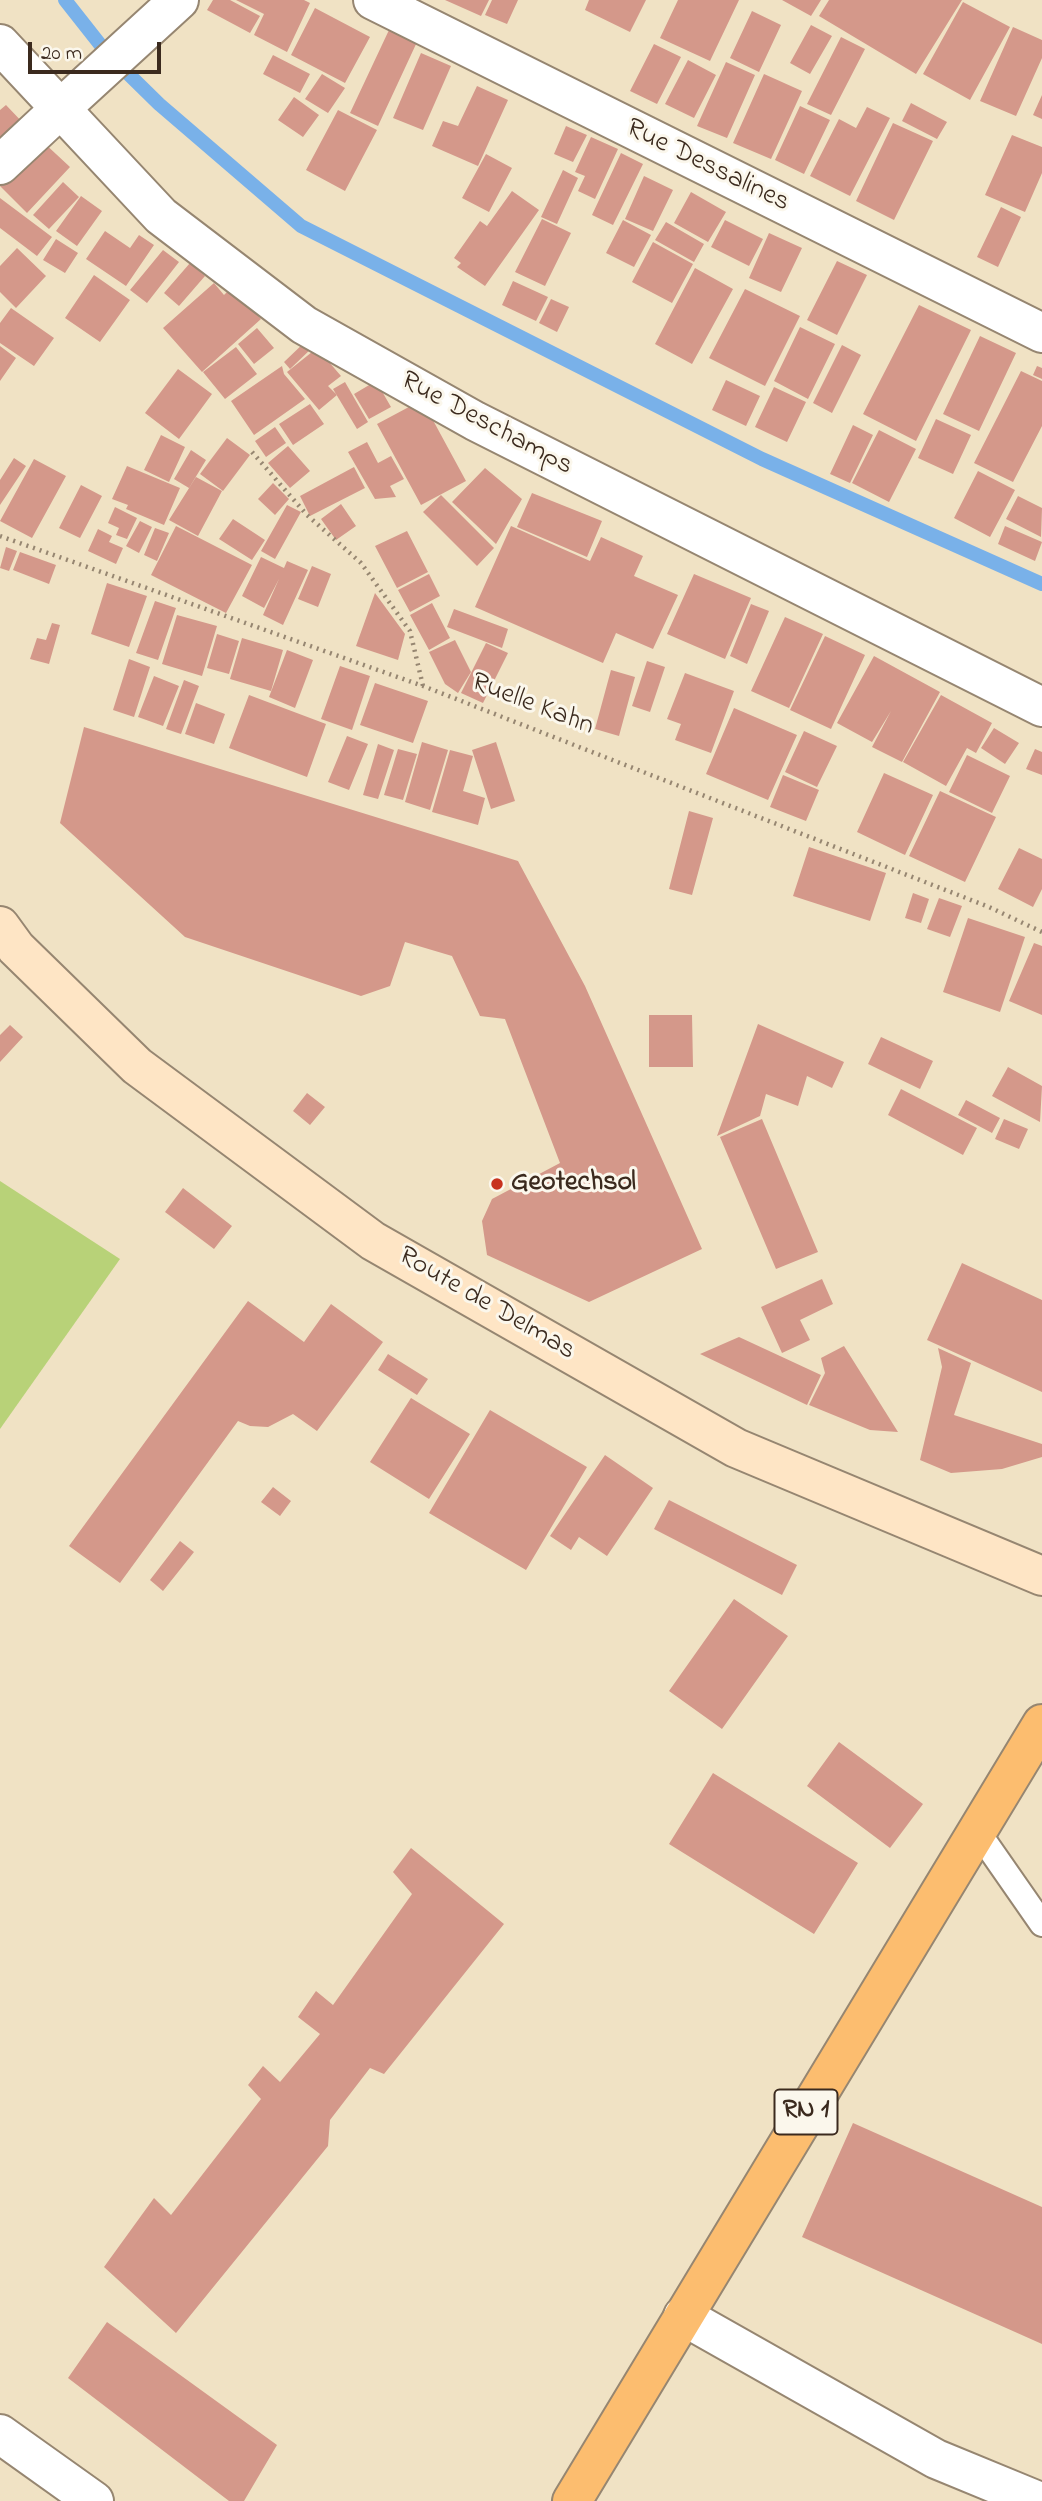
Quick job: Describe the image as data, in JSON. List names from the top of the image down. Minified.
{"streets":{"main road":["Route de Delmas","RN 1"],"street":["Rue Dessalines","Rue Deschamps"],"path":["Ruelle Kahn"]},"places":["Geotechsol"],"scale_bar":"20 m"}
